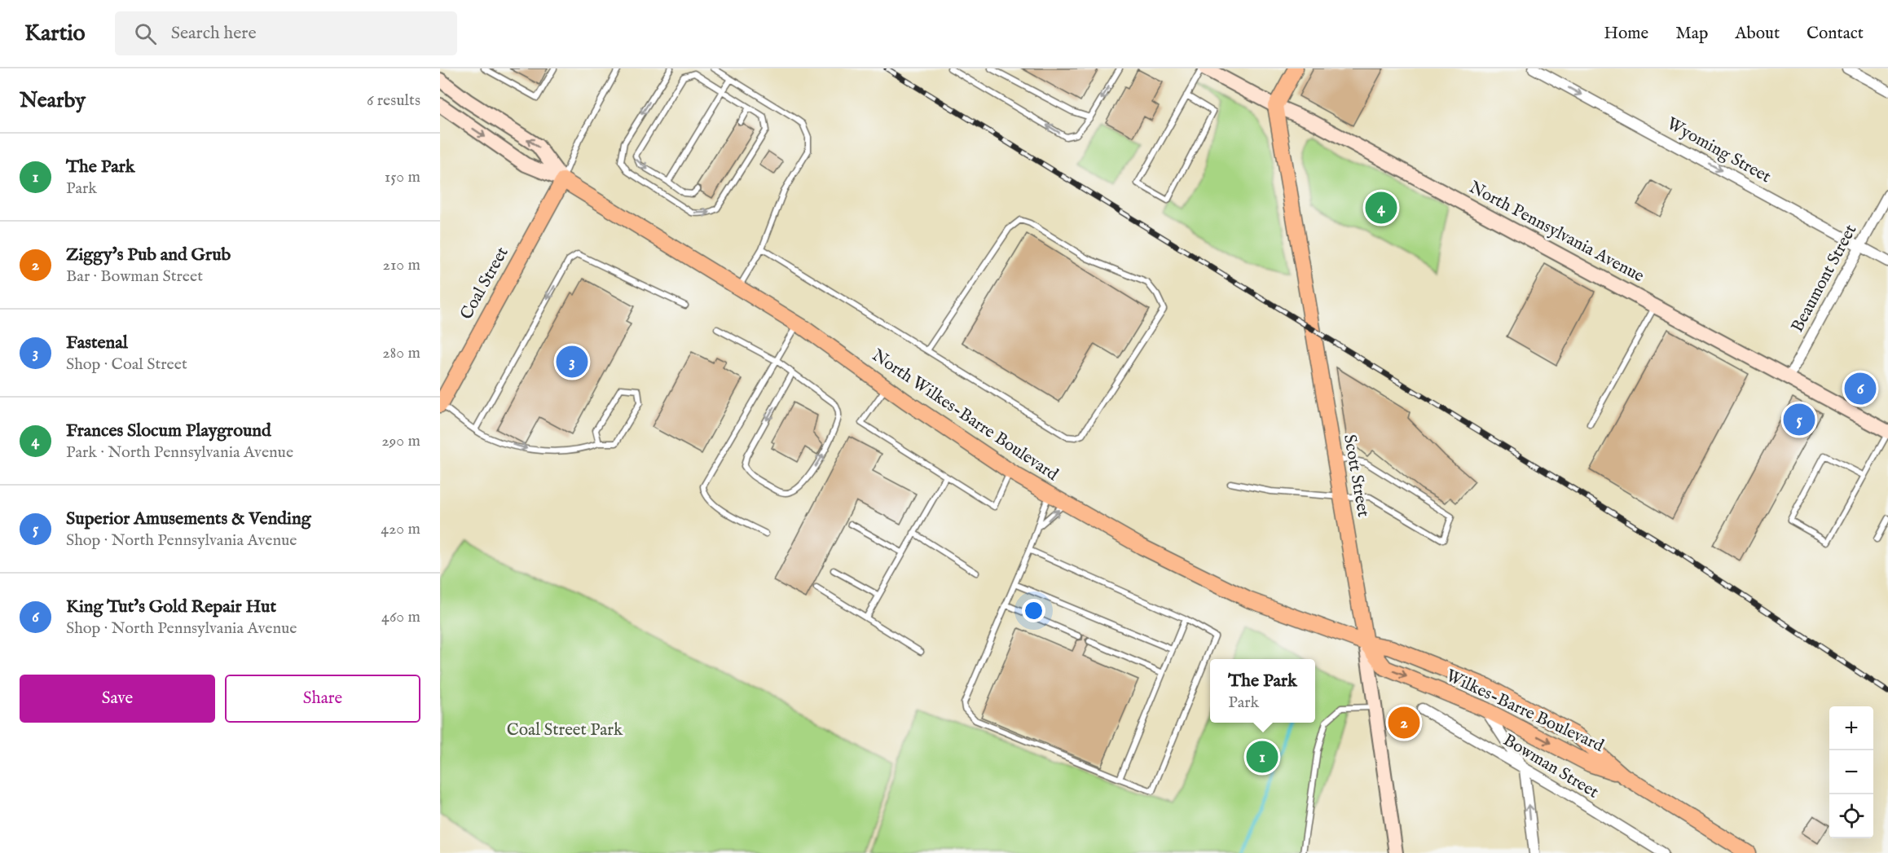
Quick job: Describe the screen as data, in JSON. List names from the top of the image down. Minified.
{"streets":{"main road":["Coal Street","North Wilkes-Barre Boulevard","Scott Street","Wilkes-Barre Boulevard"],"street":["Wyoming Street","North Pennsylvania Avenue","Beaumont Street","Bowman Street"]},"crossings":[["Wyoming Street","Beaumont Street"],["North Pennsylvania Avenue","Beaumont Street"],["North Pennsylvania Avenue","Scott Street"],["Coal Street","North Wilkes-Barre Boulevard"],["North Wilkes-Barre Boulevard","Scott Street"],["North Wilkes-Barre Boulevard","Wilkes-Barre Boulevard"],["Scott Street","Wilkes-Barre Boulevard"]],"one_way":["Wyoming Street"],"parks":["Coal Street Park"],"page":{"header":"Kartio","search":"Search here","nav":["Home","Map","About","Contact"],"heading":["Nearby","6 results"],"list":[{"mark":"1","name":"The Park","note":"Park","value":"150 m"},{"mark":"2","name":"Ziggy's Pub and Grub","note":"Bar · Bowman Street","value":"210 m"},{"mark":"3","name":"Fastenal","note":"Shop · Coal Street","value":"280 m"},{"mark":"4","name":"Frances Slocum Playground","note":"Park · North Pennsylvania Avenue","value":"290 m"},{"mark":"5","name":"Superior Amusements & Vending","note":"Shop · North Pennsylvania Avenue","value":"420 m"},{"mark":"6","name":"King Tut's Gold Repair Hut","note":"Shop · North Pennsylvania Avenue","value":"460 m"}],"pins":["4","3","6","5","2","1"],"popup":["The Park","Park"],"buttons":["Save","Share"],"map_buttons":["+","−"]}}
